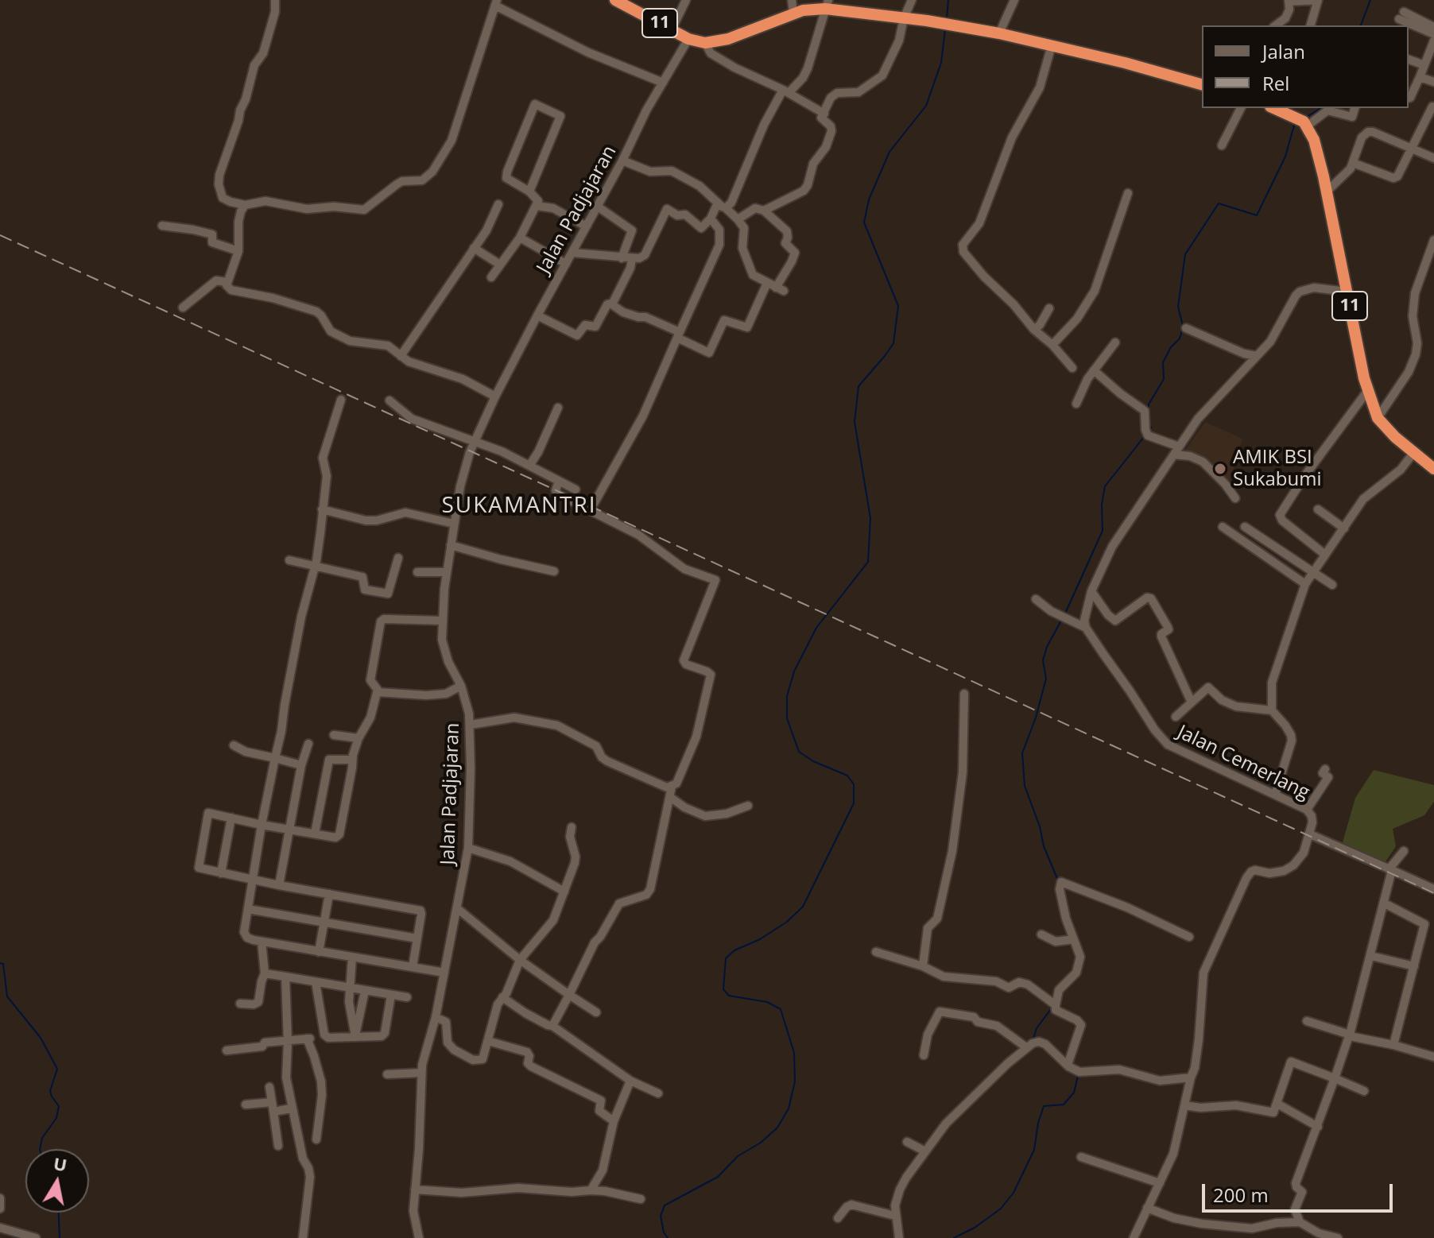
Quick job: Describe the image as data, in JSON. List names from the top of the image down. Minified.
{"streets":{"highway":["11"],"street":["Jalan Padjajaran","Jalan Cemerlang"]},"crossings":[["11","Jalan Padjajaran"]],"districts":["SUKAMANTRI"],"places":["AMIK BSI Sukabumi"],"legend":["Jalan","Rel"],"scale_bar":"200 m","north":"top"}
